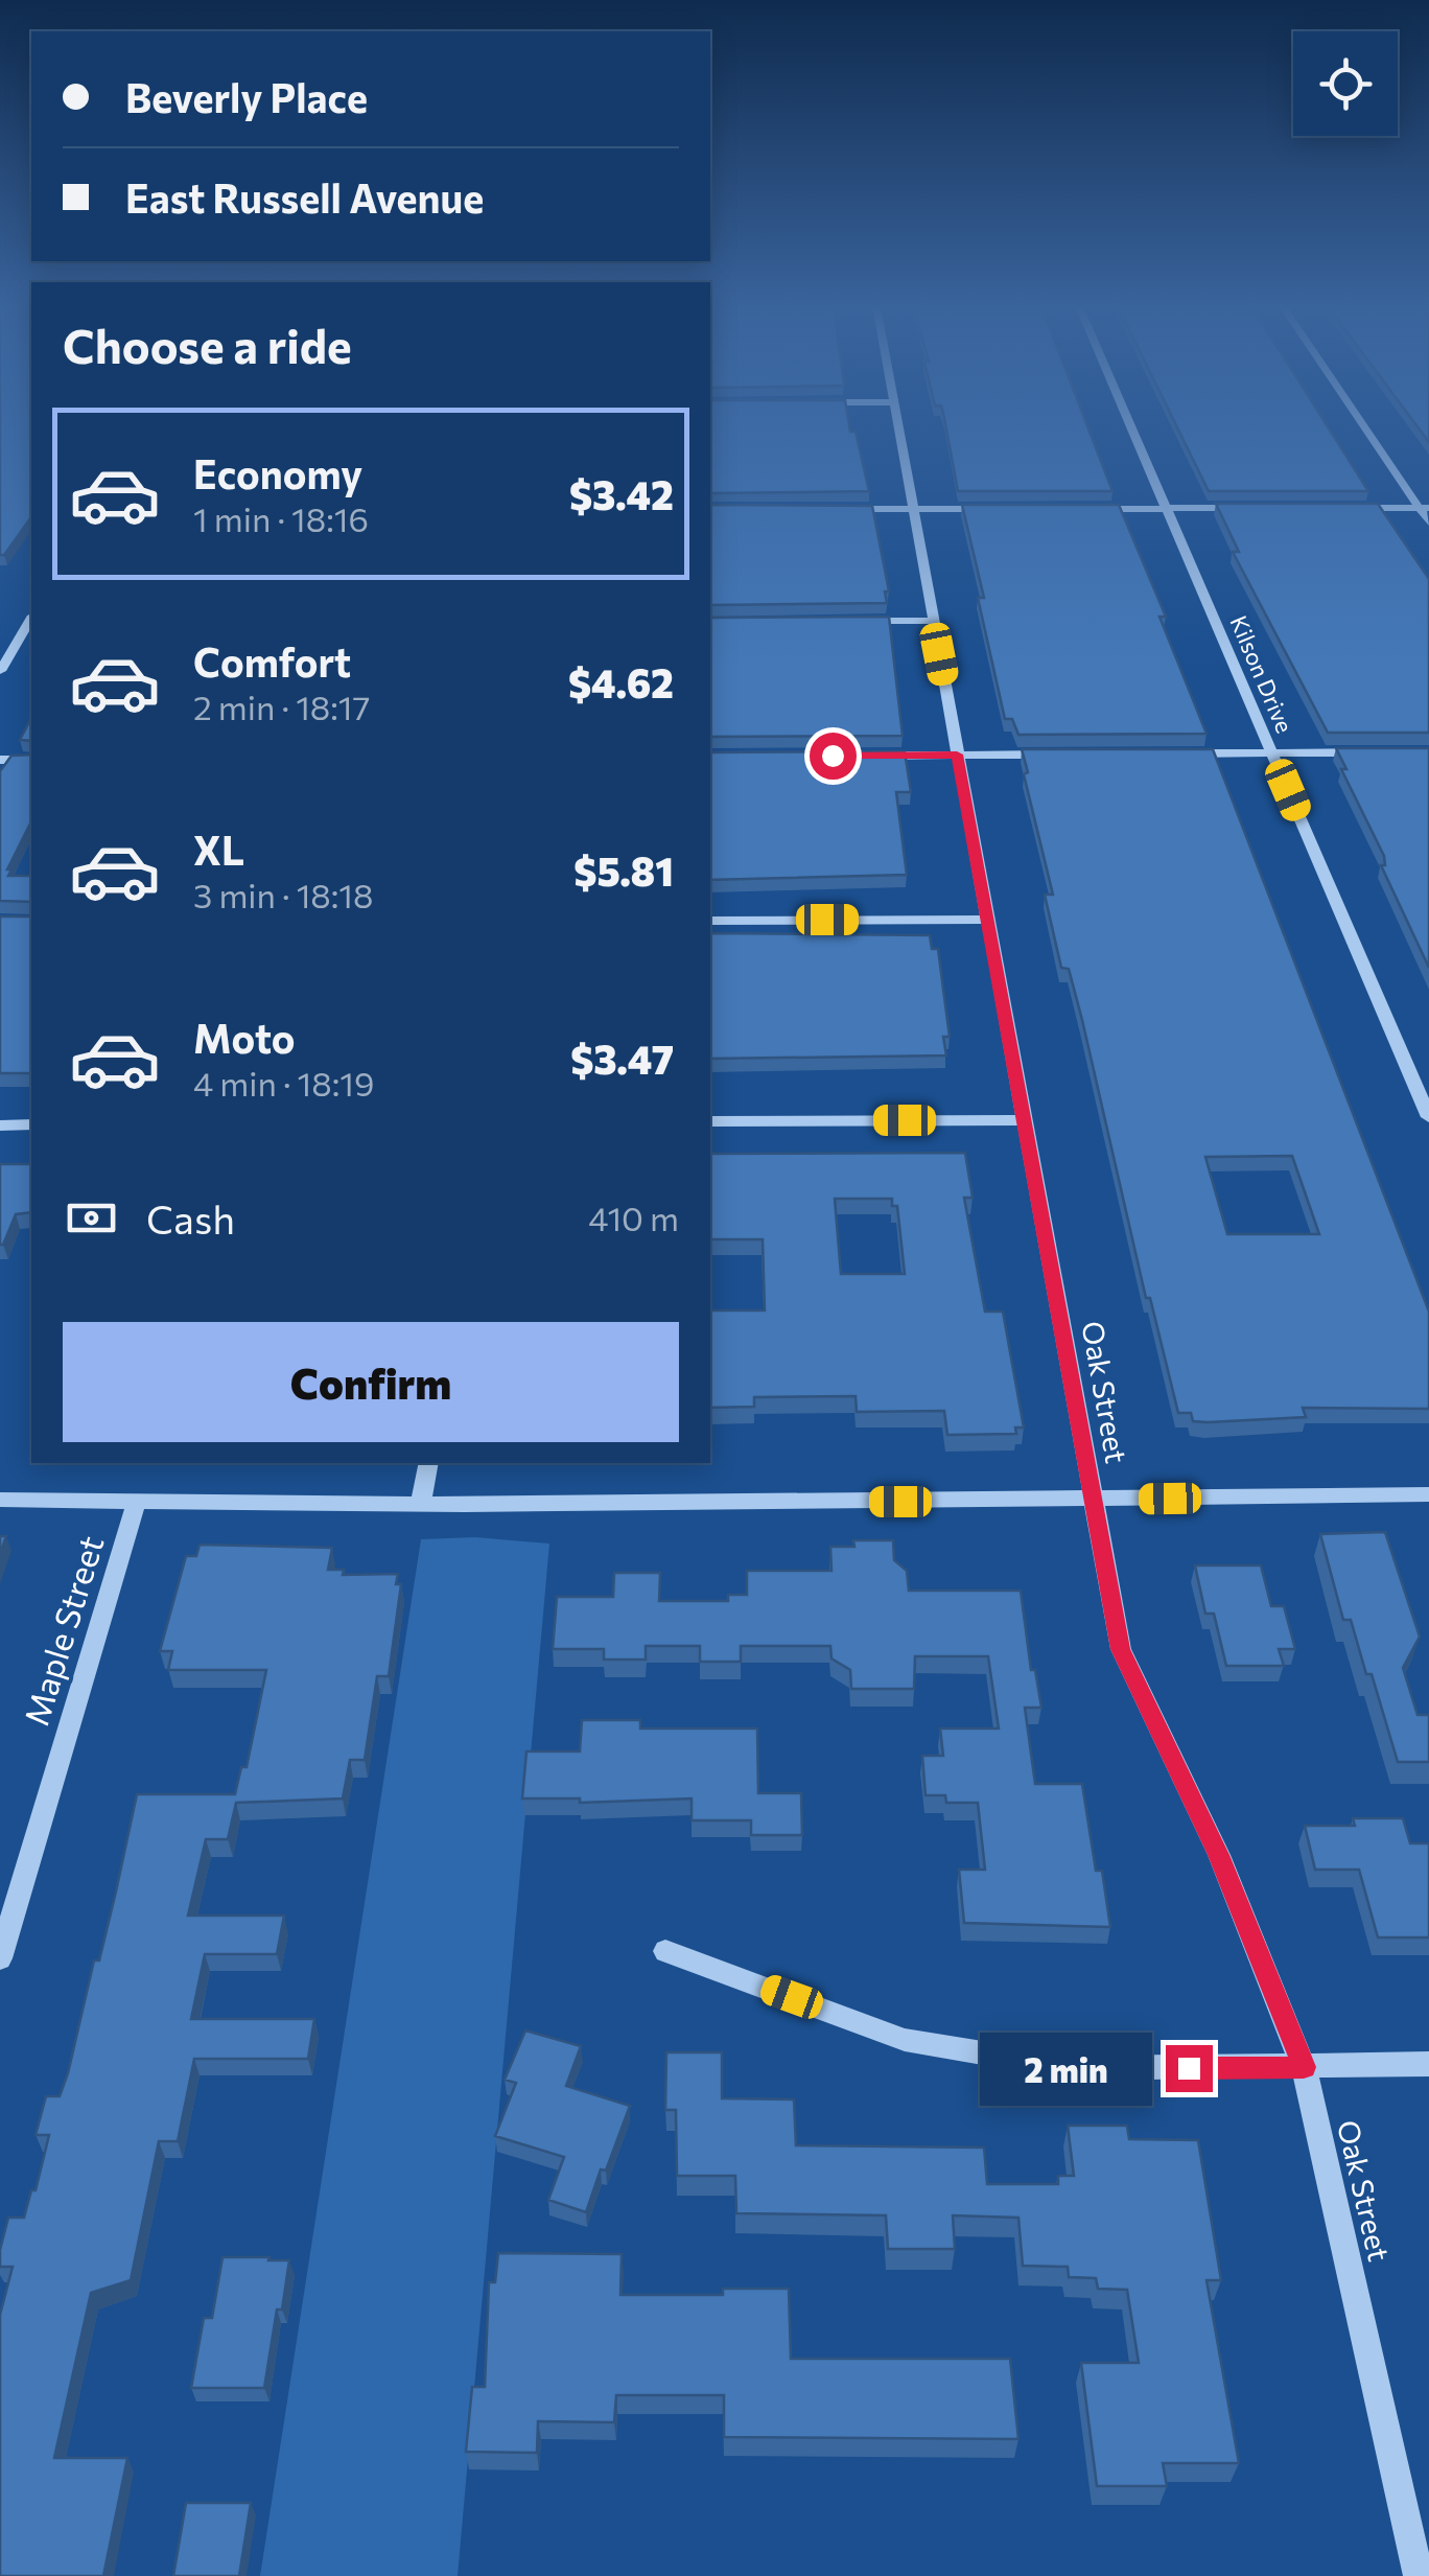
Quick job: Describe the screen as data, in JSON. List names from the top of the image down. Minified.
{"streets":{"street":["Kilson Drive","Oak Street","Maple Street"]},"page":{"banner":["Beverly Place","East Russell Avenue"],"heading":"Choose a ride","list":[{"name":"Economy","note":"1 min · 18:16","value":"$3.42"},{"name":"Comfort","note":"2 min · 18:17","value":"$4.62"},{"name":"XL","note":"3 min · 18:18","value":"$5.81"},{"name":"Moto","note":"4 min · 18:19","value":"$3.47"}],"pay":["Cash","410 m"],"buttons":"Confirm","bubble":"2 min"}}
